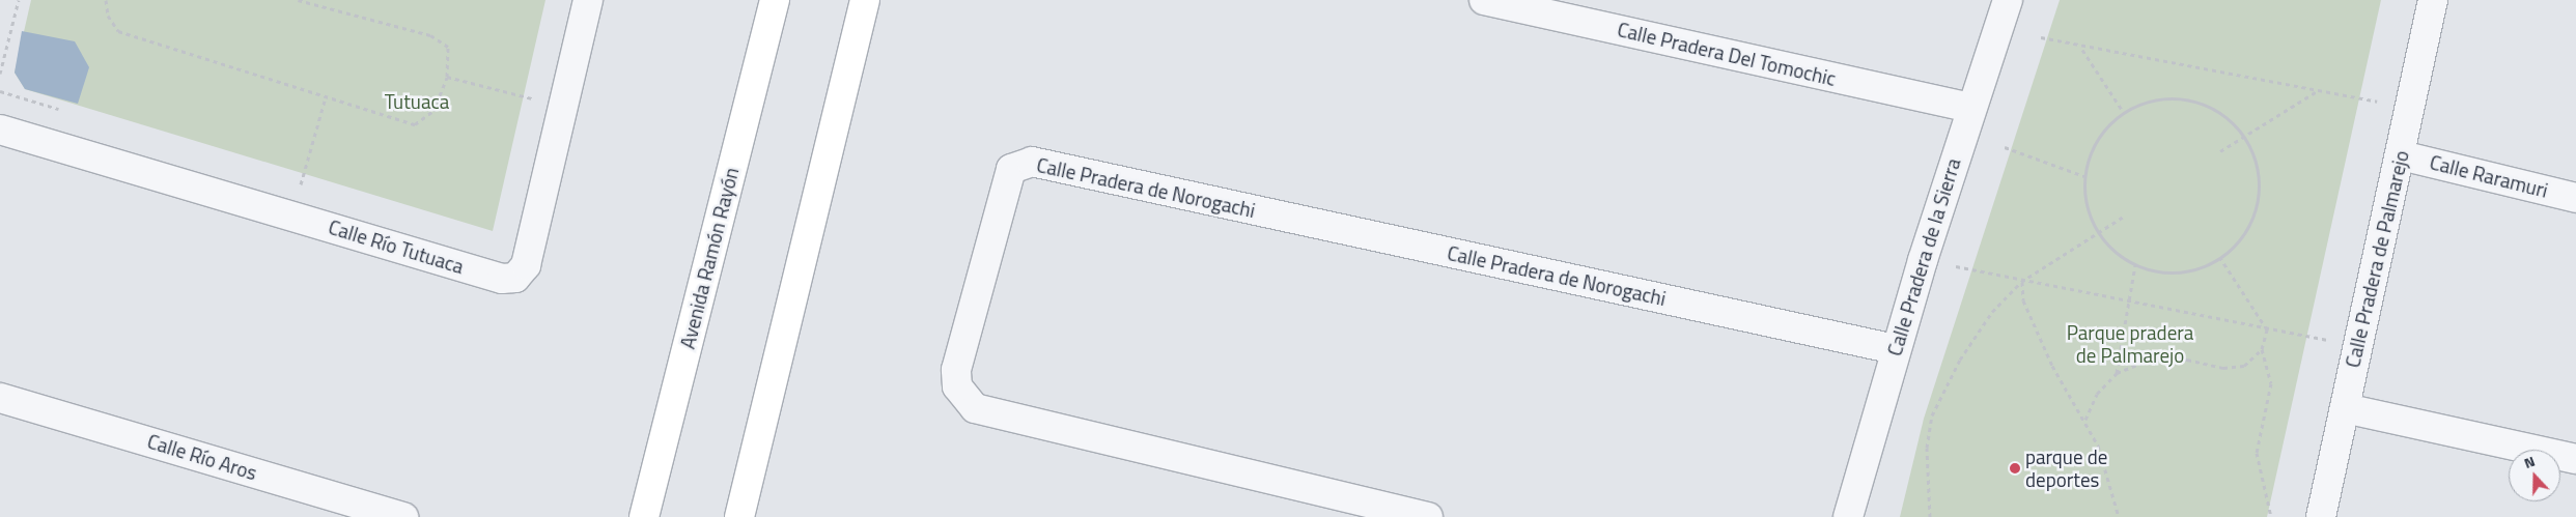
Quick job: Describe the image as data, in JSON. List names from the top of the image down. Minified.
{"streets":{"main road":["Avenida Ramón Rayón"],"street":["Calle Pradera Del Tomochic","Calle Raramuri","Calle Pradera de Norogachi","Calle Río Tutuaca","Calle Pradera de la Sierra","Calle Pradera de Palmarejo","Calle Río Aros"]},"crossings":[["Calle Pradera Del Tomochic","Calle Pradera de la Sierra"],["Calle Raramuri","Calle Pradera de Palmarejo"],["Calle Pradera de Norogachi","Calle Pradera de la Sierra"]],"parks":["Tutuaca","Parque pradera de Palmarejo"],"places":["parque de deportes"],"north":"top"}
